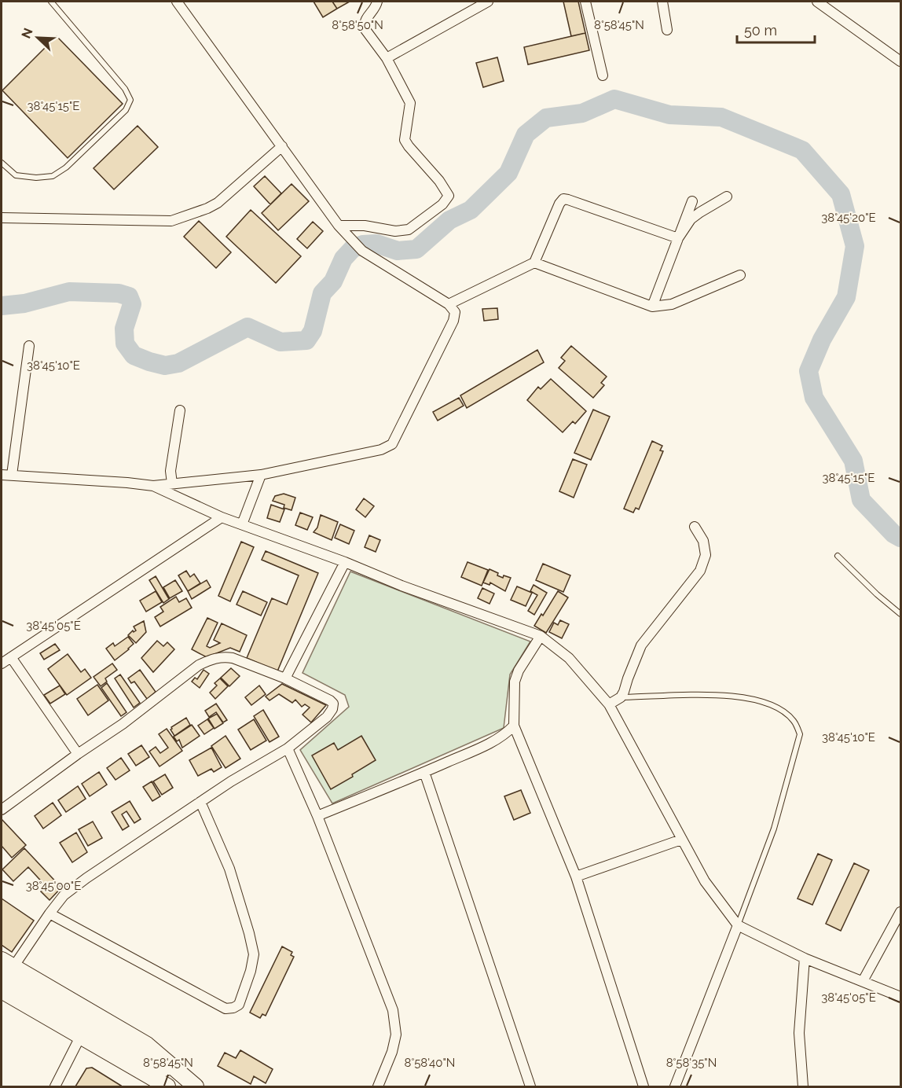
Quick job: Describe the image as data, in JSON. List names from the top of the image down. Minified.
{"scale_bar":"50 m","north":"top left","coordinates":["8°58'50\"N","8°58'45\"N","38°45'15\"E","38°45'20\"E","38°45'10\"E","38°45'05\"E","38°45'00\"E","8°58'40\"N","8°58'35\"N"]}
